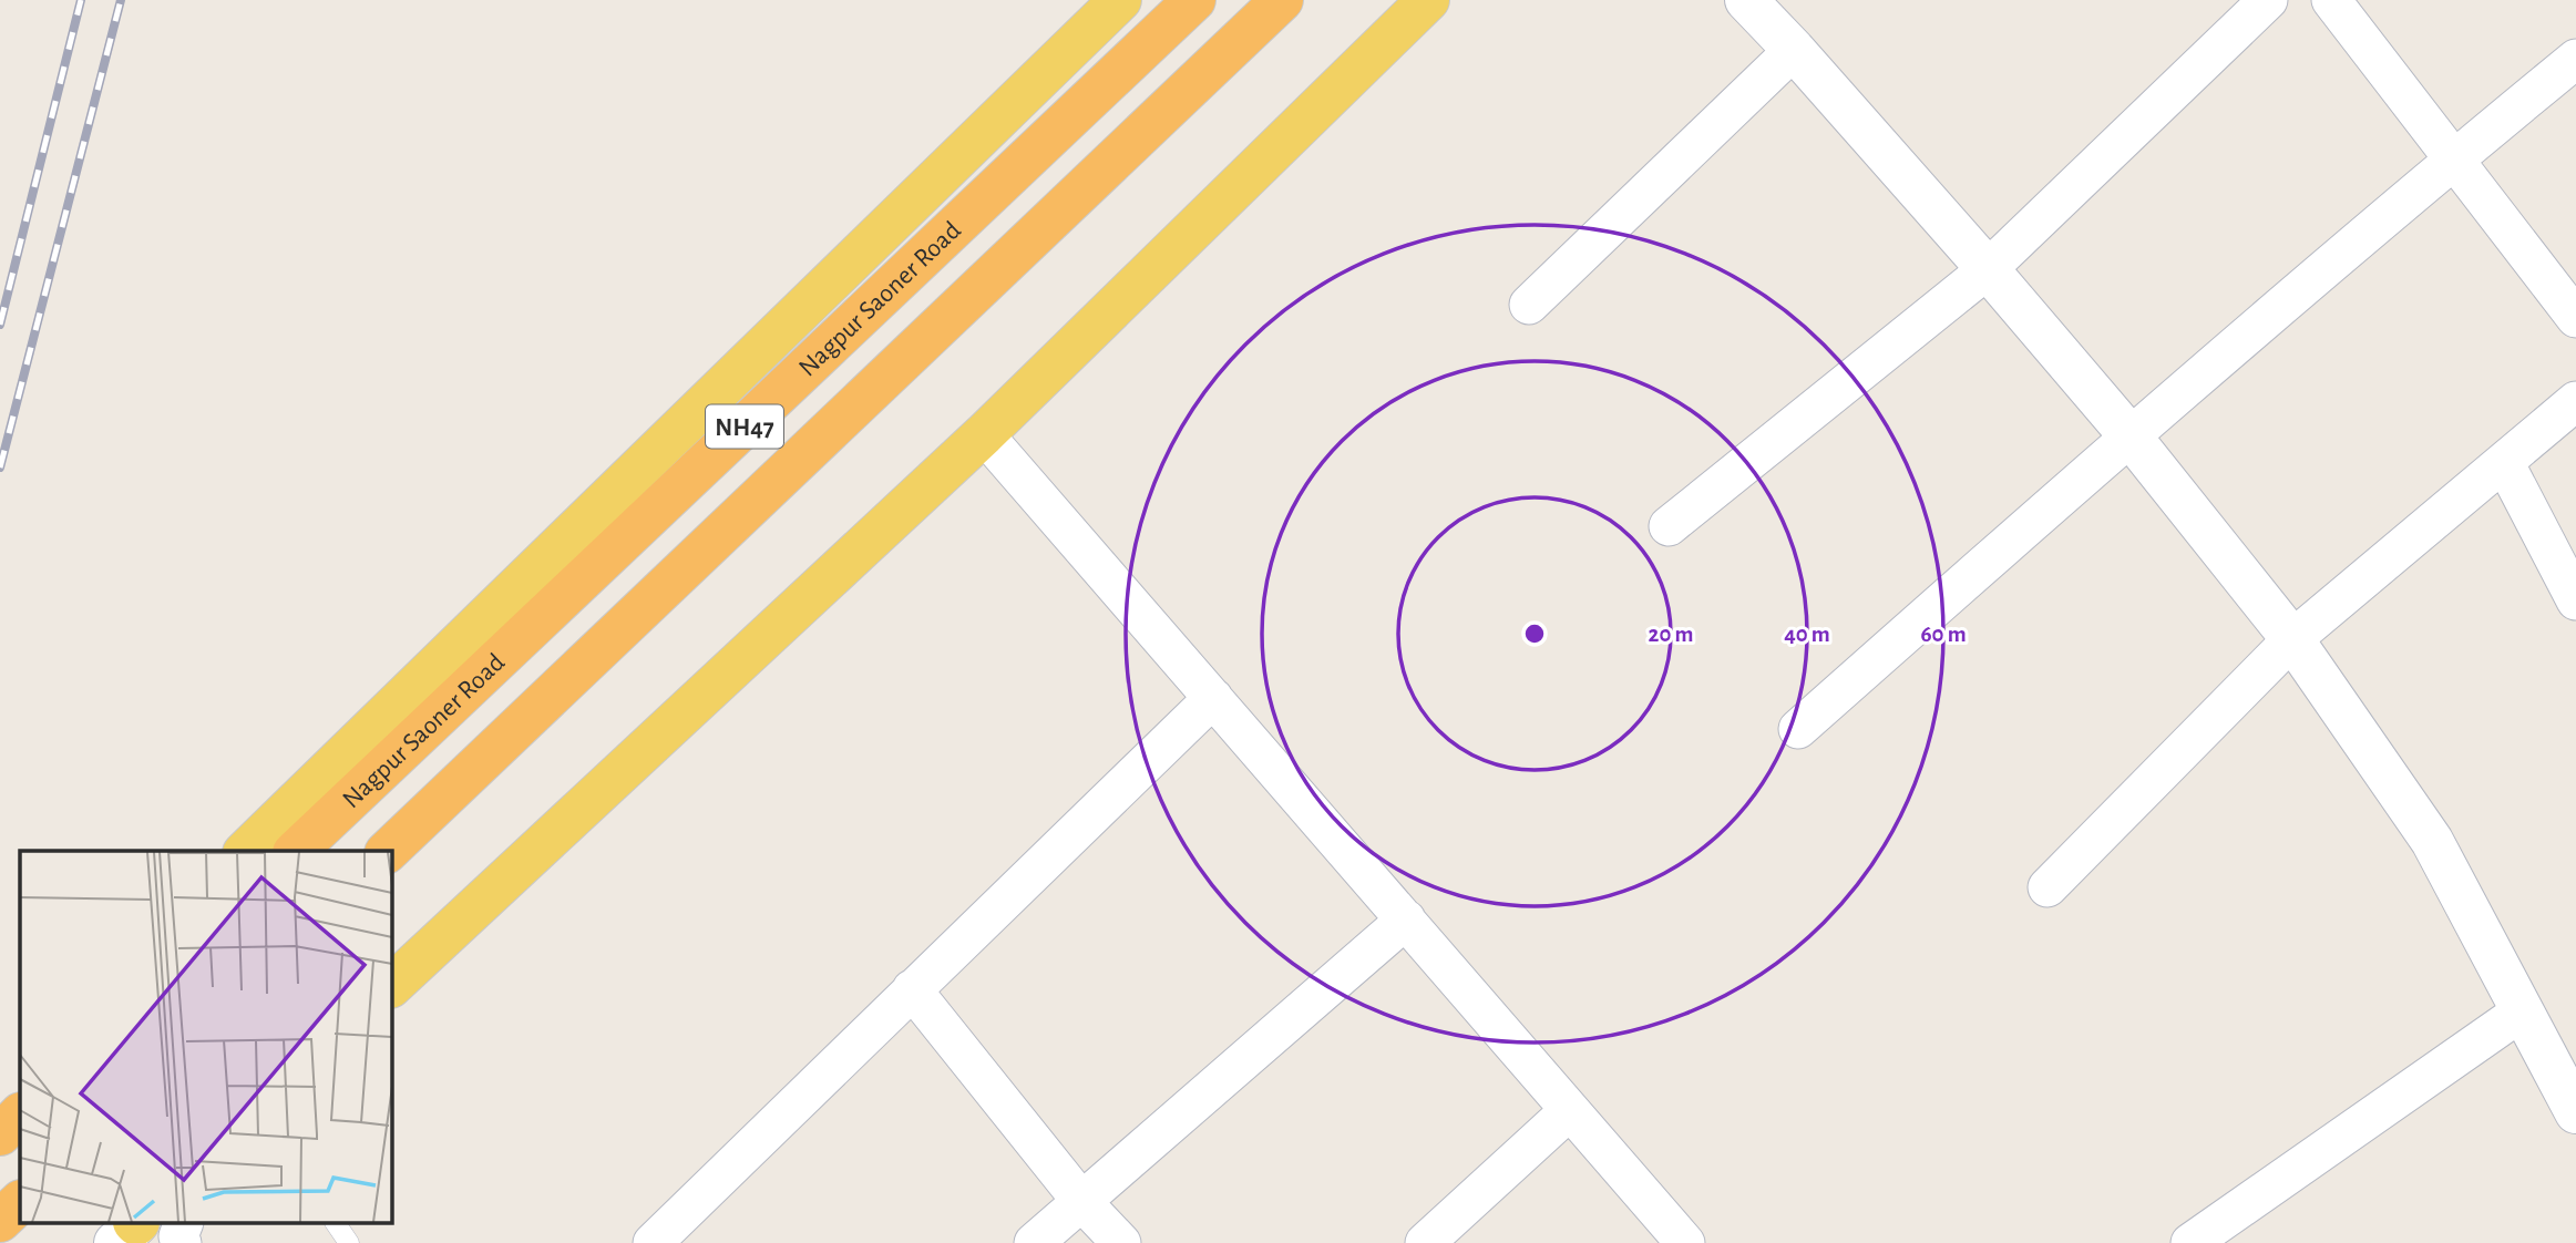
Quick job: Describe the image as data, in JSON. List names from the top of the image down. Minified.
{"streets":{"highway":["Nagpur Saoner Road","NH47"]},"rings":["20 m","40 m","60 m"]}
